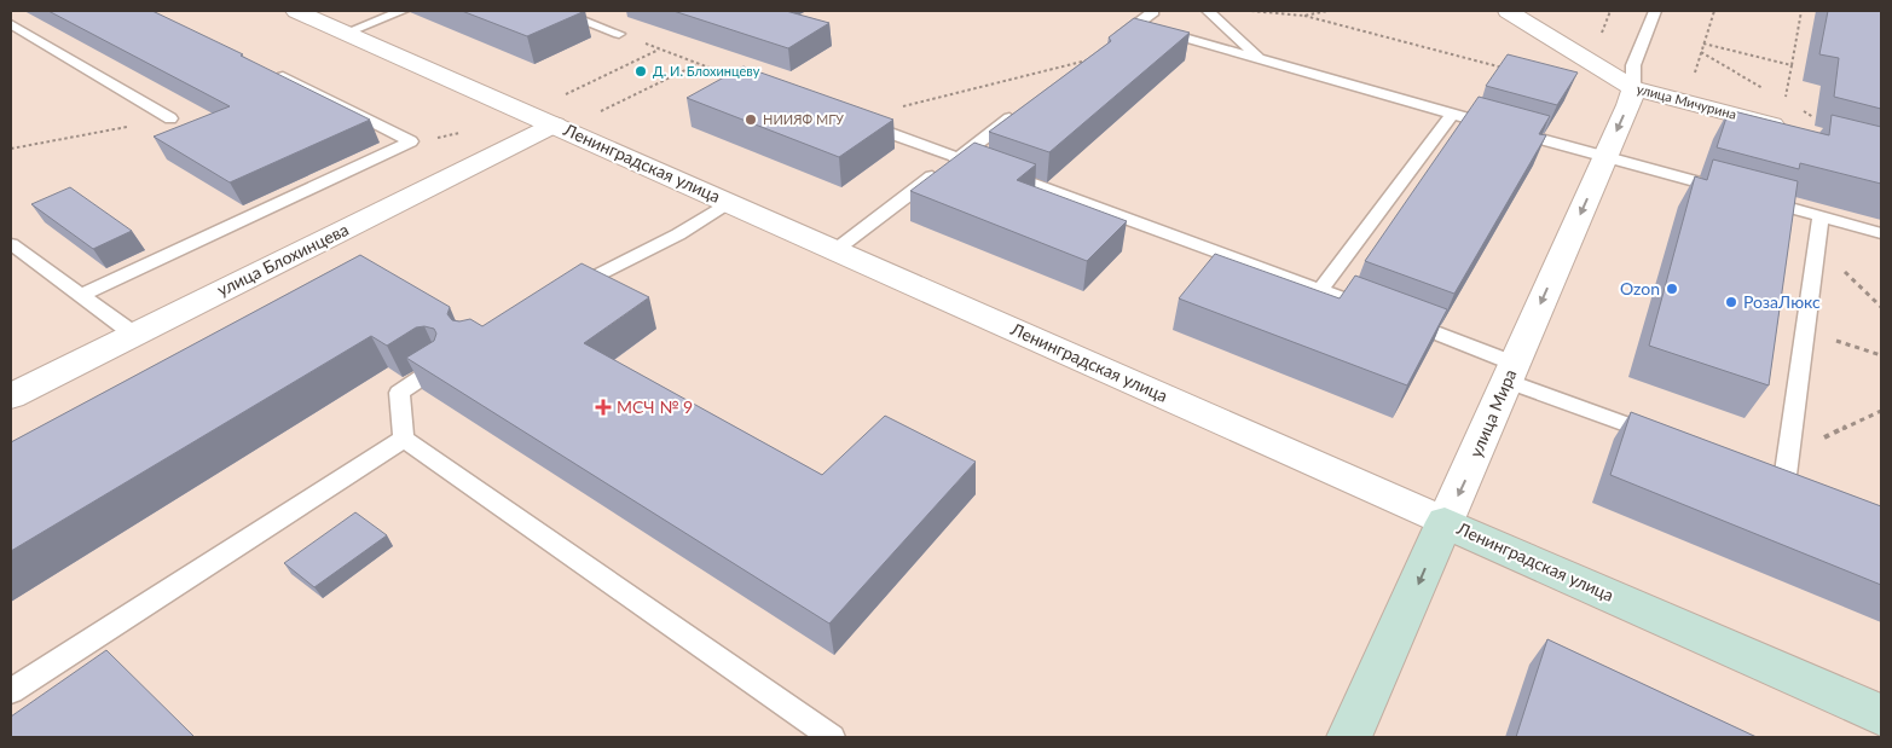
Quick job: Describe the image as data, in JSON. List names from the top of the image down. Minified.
{"streets":{"main road":["Ленинградская улица","улица Мира"],"street":["улица Мичурина","улица Блохинцева"]},"crossings":[["улица Мичурина","улица Мира"],["Ленинградская улица","улица Блохинцева"],["Ленинградская улица","улица Мира"]],"one_way":["улица Мира"],"places":{"other":["Д. И. Блохинцеву","НИИЯФ МГУ","Ozon","РозаЛюкс"],"health":["МСЧ № 9"]}}
